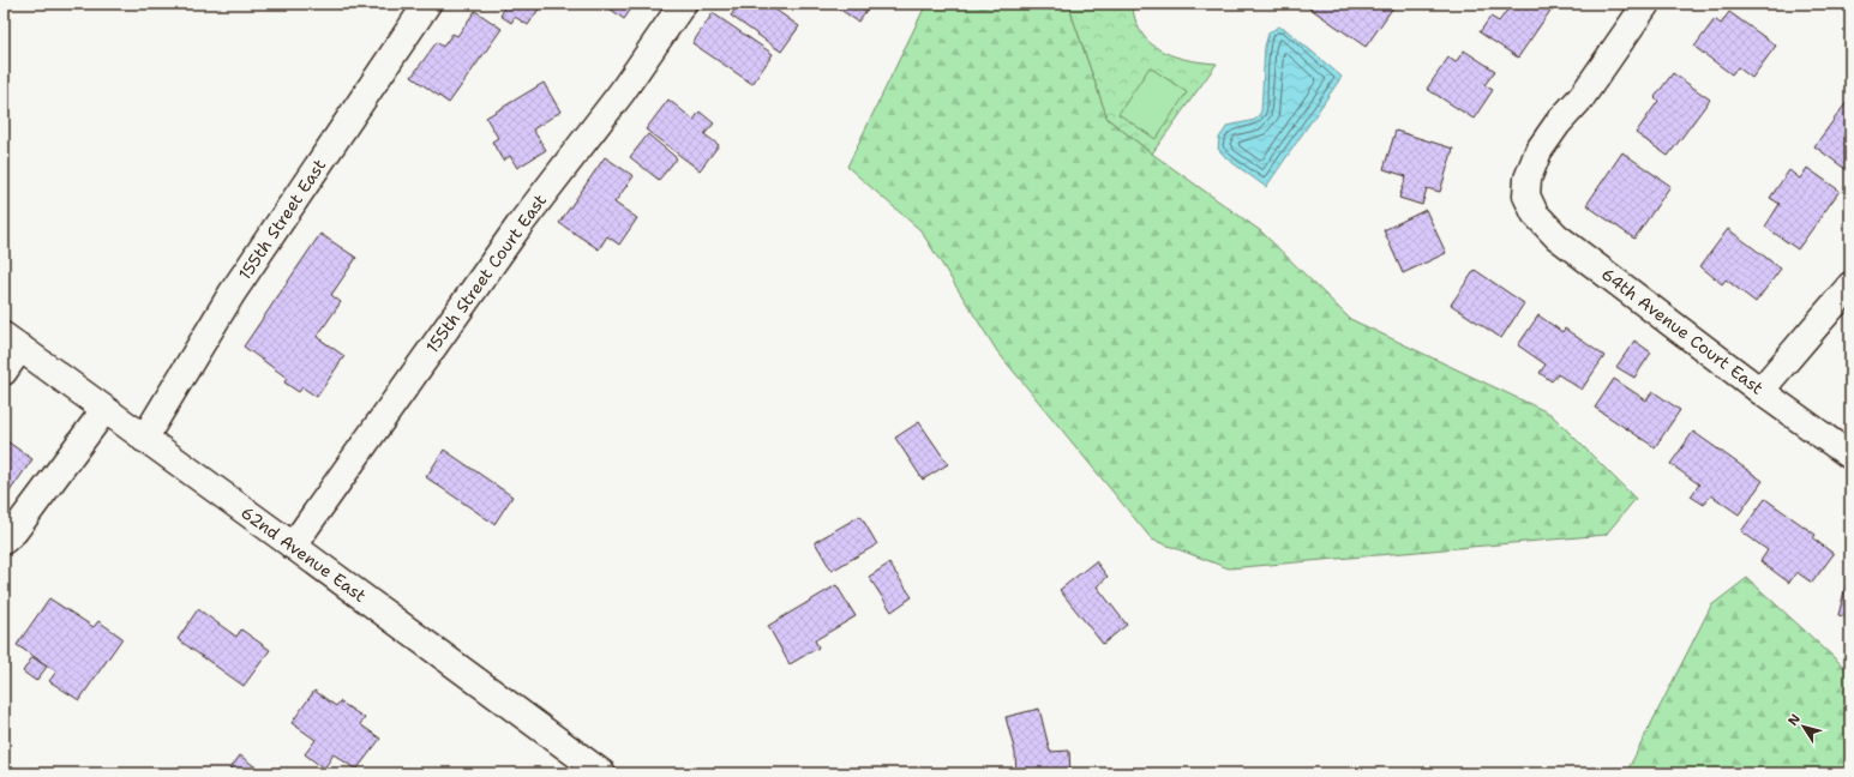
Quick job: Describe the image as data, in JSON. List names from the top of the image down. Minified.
{"streets":{"street":["155th Street East","155th Street Court East","64th Avenue Court East","62nd Avenue East"]},"crossings":[["155th Street East","62nd Avenue East"],["155th Street Court East","62nd Avenue East"]],"north":"top left"}
